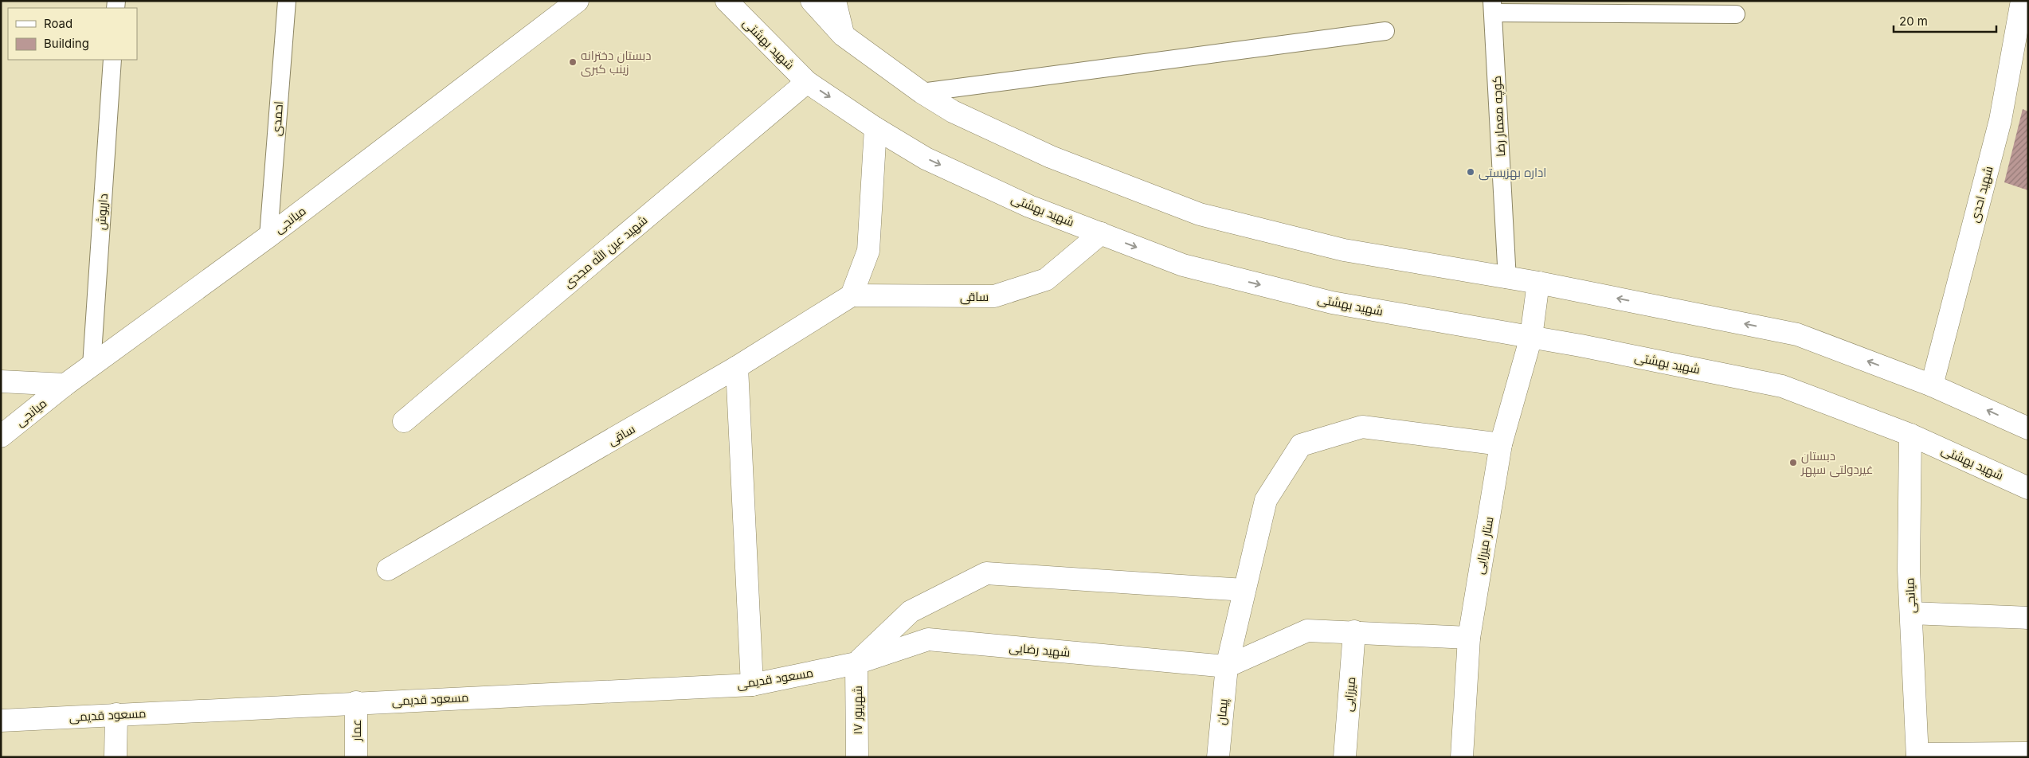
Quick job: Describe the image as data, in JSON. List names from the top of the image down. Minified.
{"streets":{"street":["شهید بهشتی","شهید احدی","میانجی","شهید عین الله مجدی","ساقی","ستار میرزایی","شهید رضایی","مسعود قدیمی","میرزایی","۱۷ شهریور","پیمان","عمار"],"lane":["کوچه معمار رضا","احمدی","داریوش"]},"crossings":[["شهید بهشتی","میانجی"],["شهید بهشتی","شهید عین الله مجدی"],["شهید بهشتی","ساقی"],["شهید بهشتی","ستار میرزایی"],["احمدی","میانجی"],["داریوش","میانجی"],["ستار میرزایی","پیمان"],["شهید رضایی","مسعود قدیمی"],["شهید رضایی","۱۷ شهریور"],["شهید رضایی","پیمان"],["مسعود قدیمی","۱۷ شهریور"],["مسعود قدیمی","عمار"]],"places":["دبستان دخترانه زینب کبری","اداره بهزیستی","دبستان غیردولتی سپهر"],"legend":["Road","Building"],"scale_bar":"20 m"}
